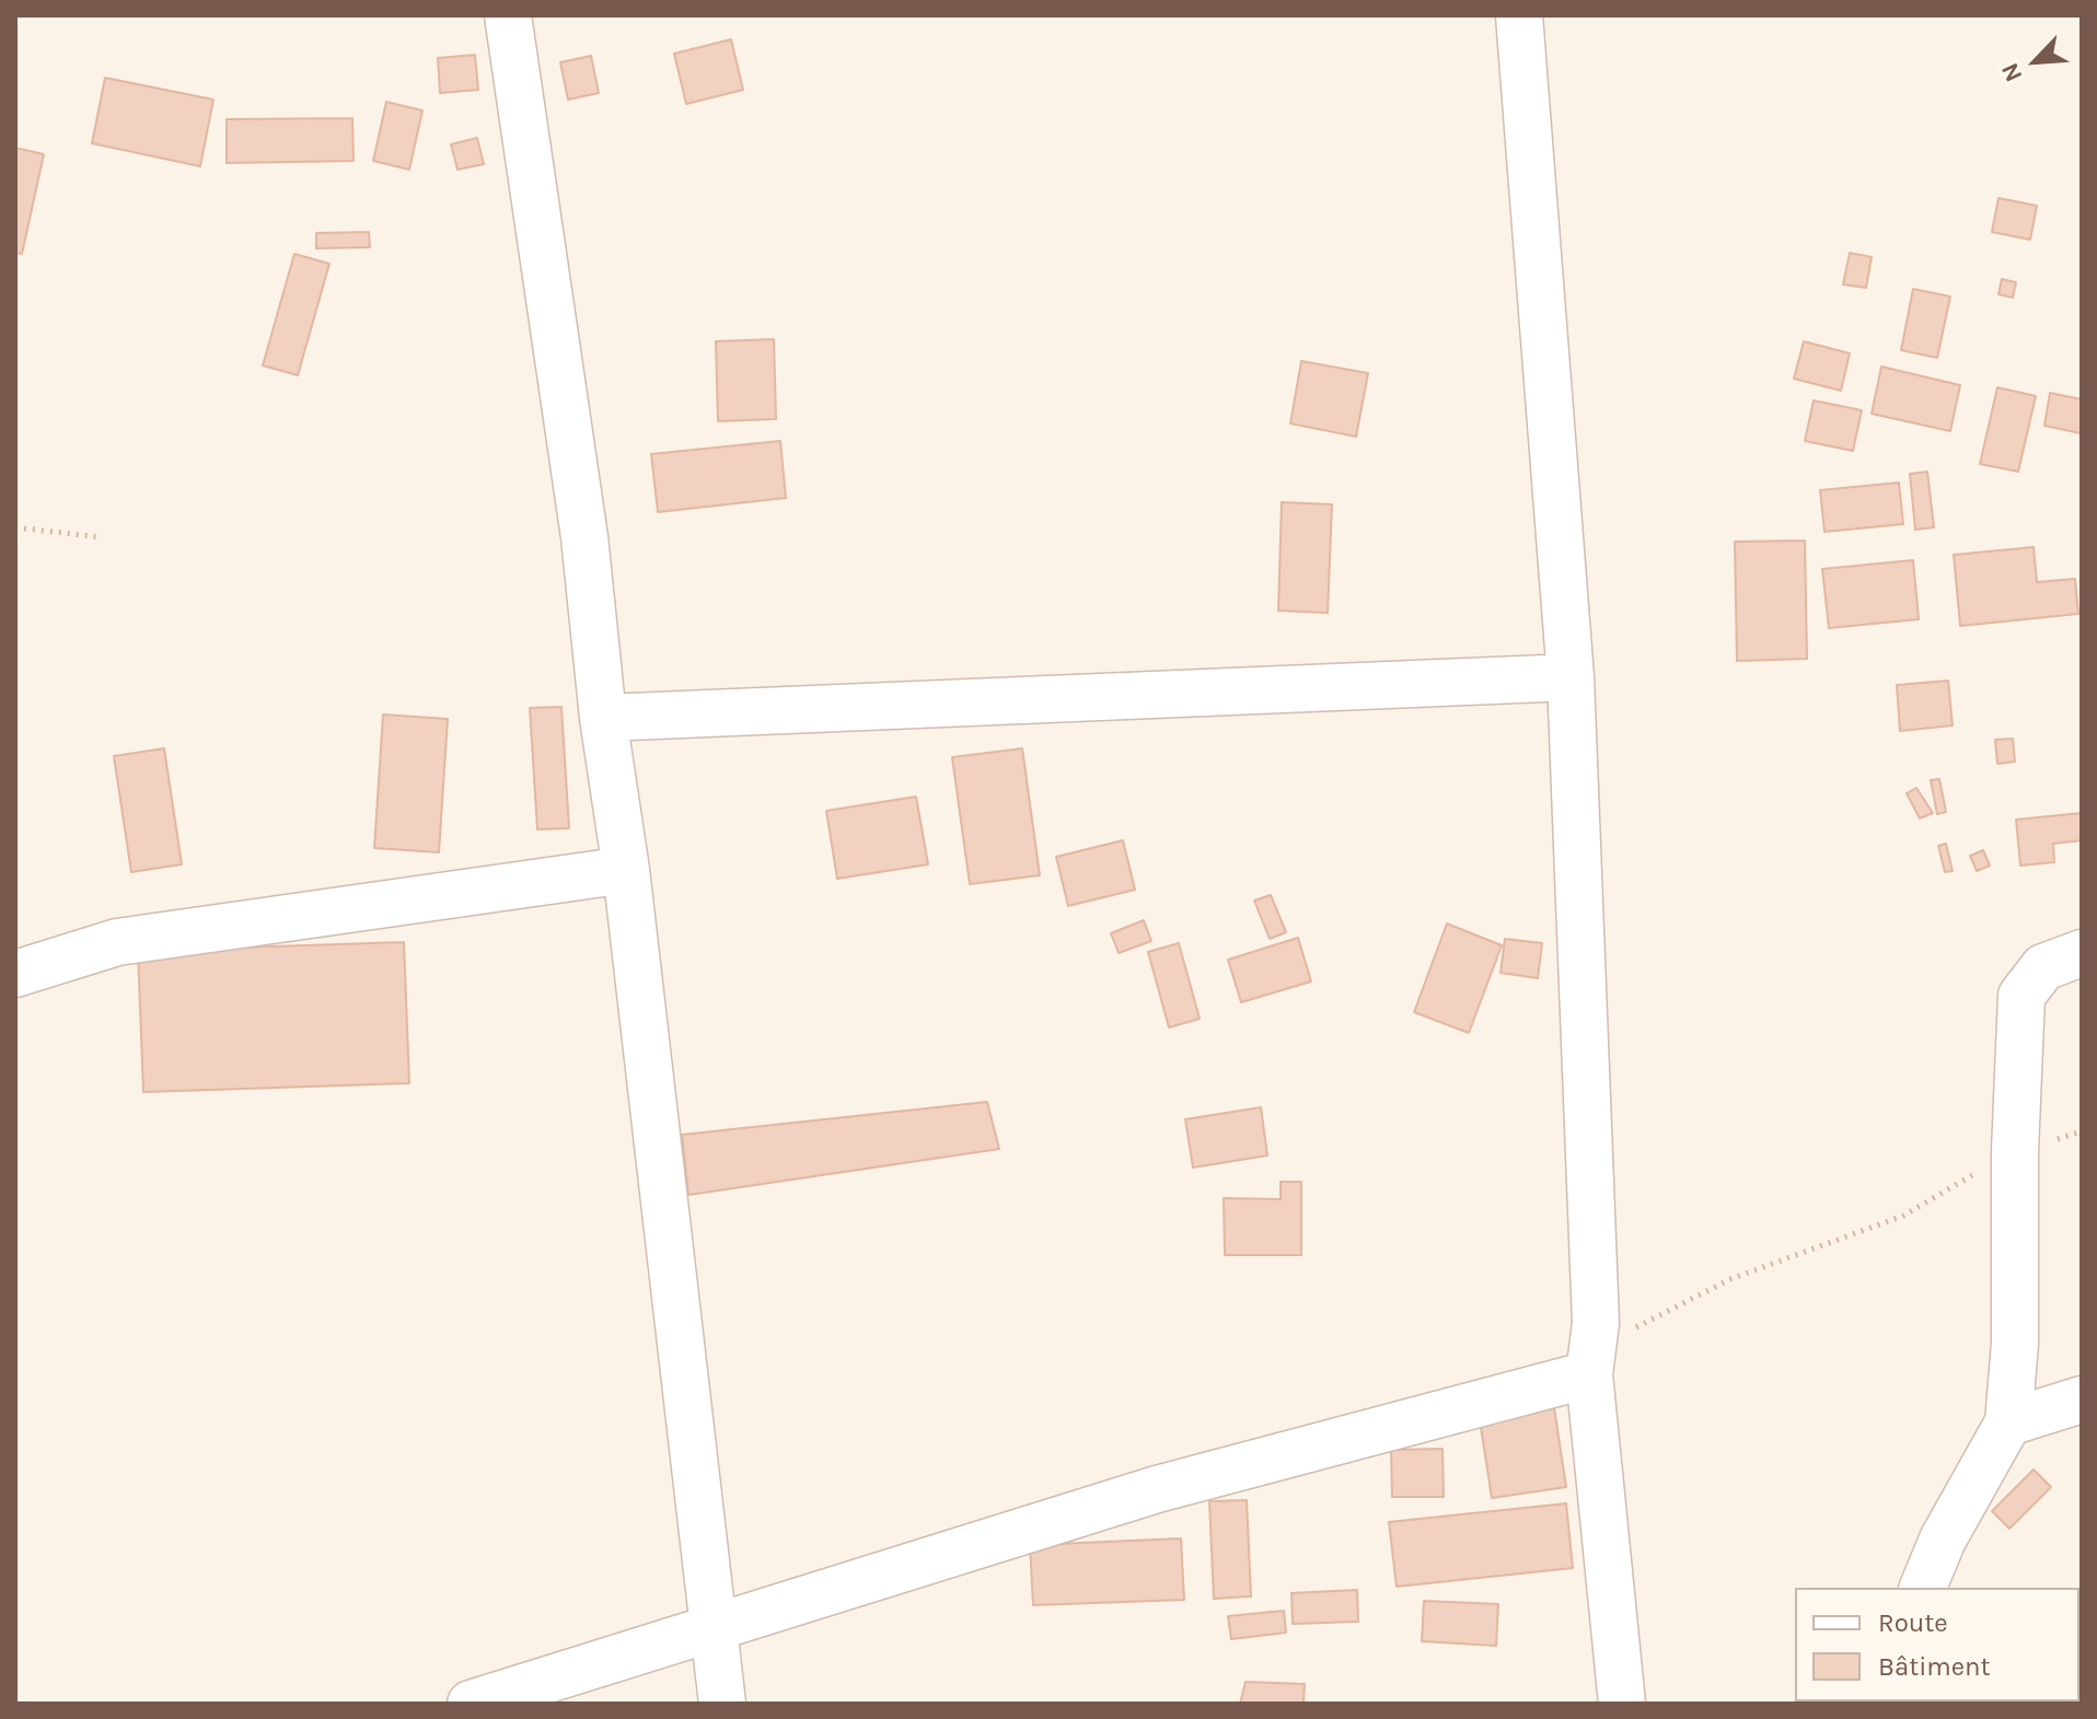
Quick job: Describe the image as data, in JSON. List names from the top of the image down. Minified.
{"legend":["Route","Bâtiment"],"north":"bottom left"}
